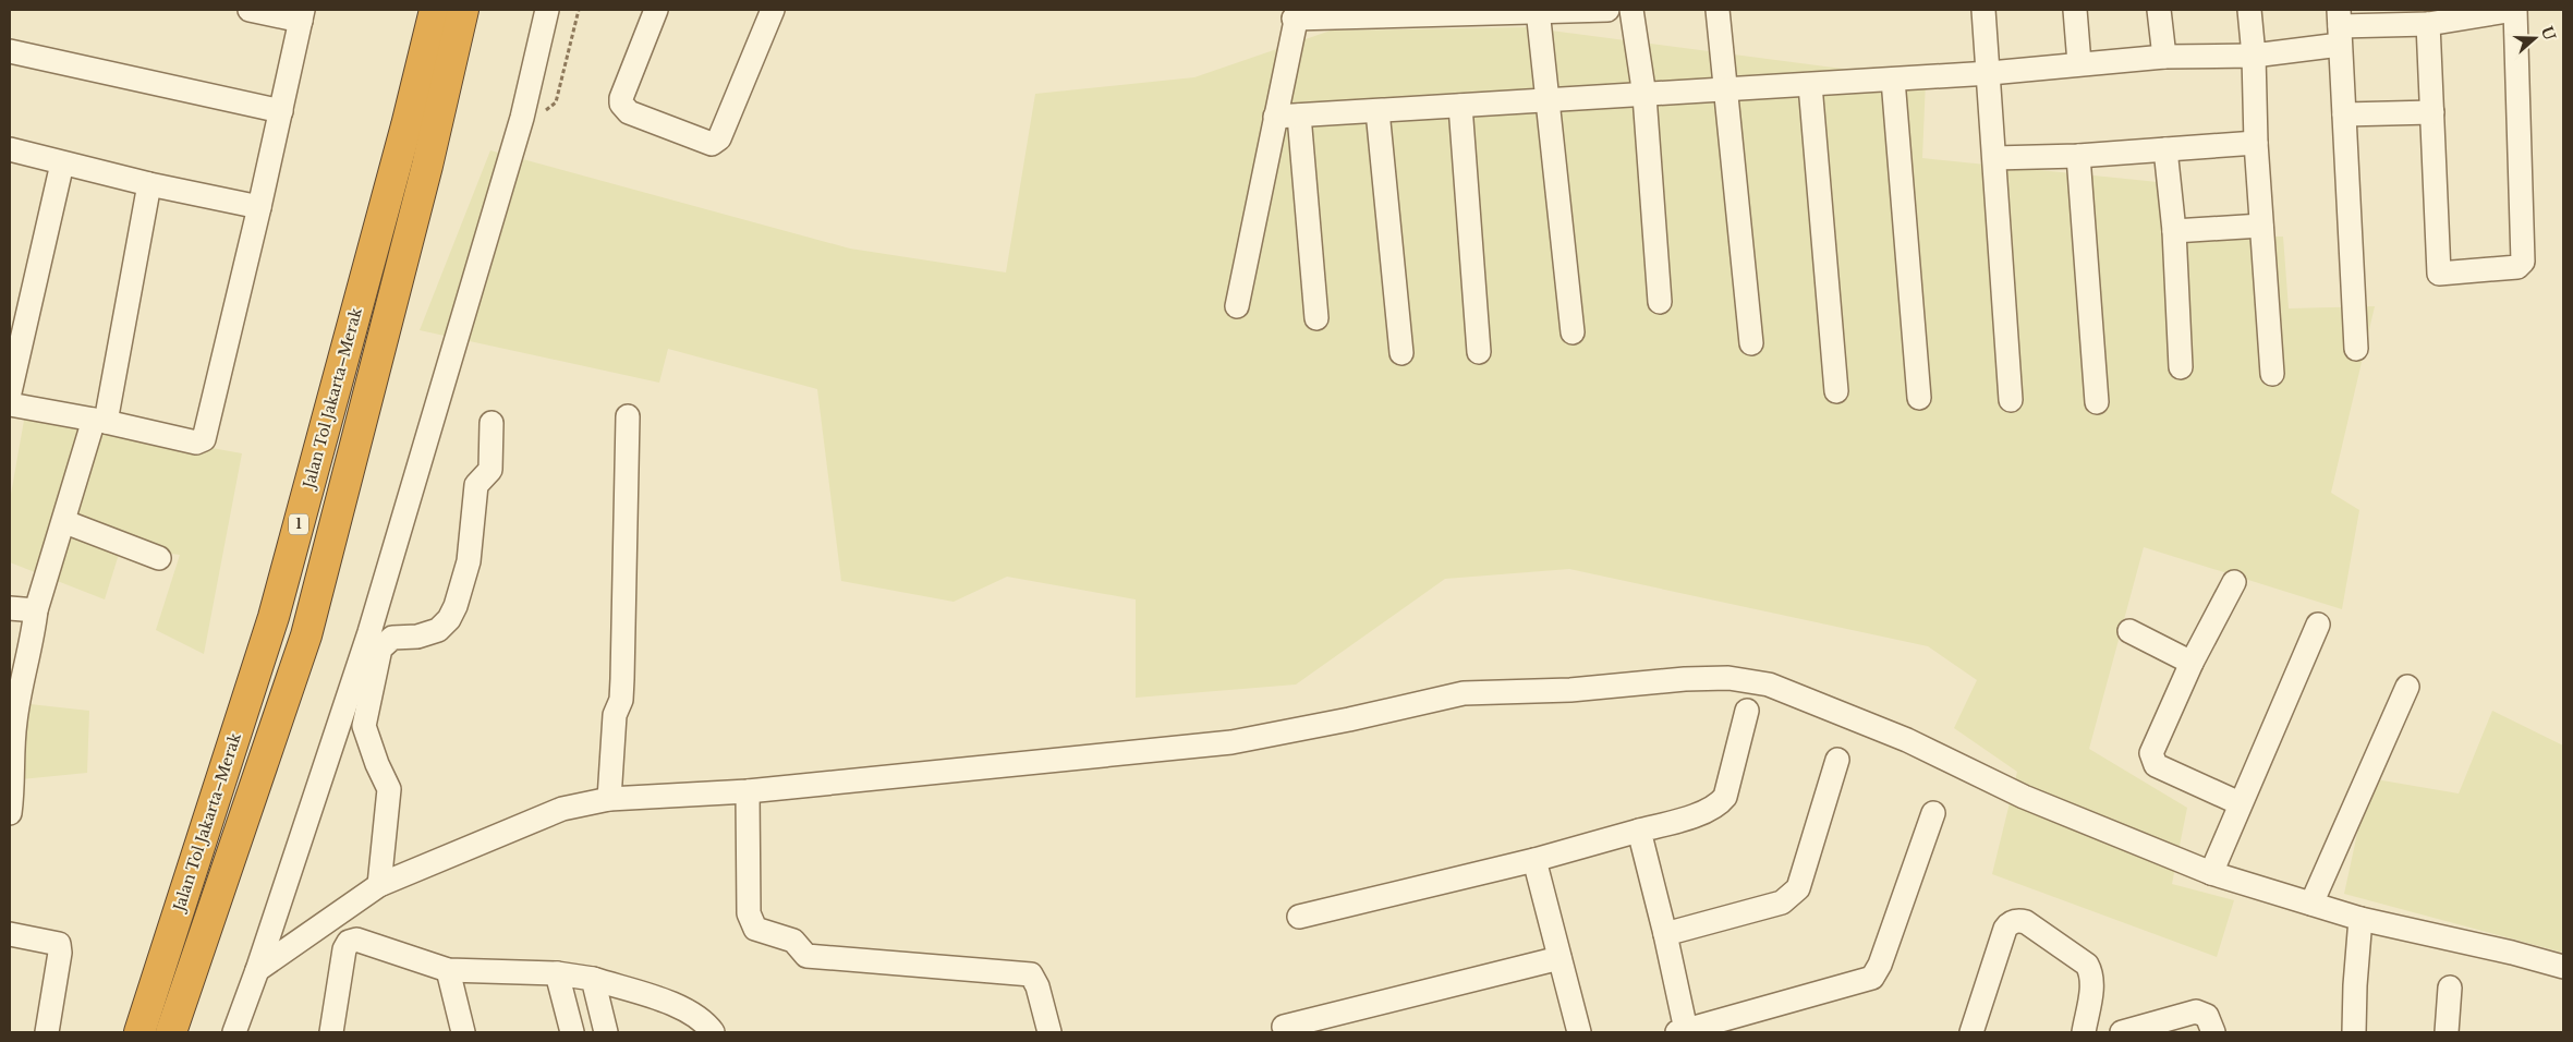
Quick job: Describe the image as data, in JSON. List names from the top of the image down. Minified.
{"streets":{"highway":["Jalan Tol Jakarta–Merak","1"]},"north":"right"}
